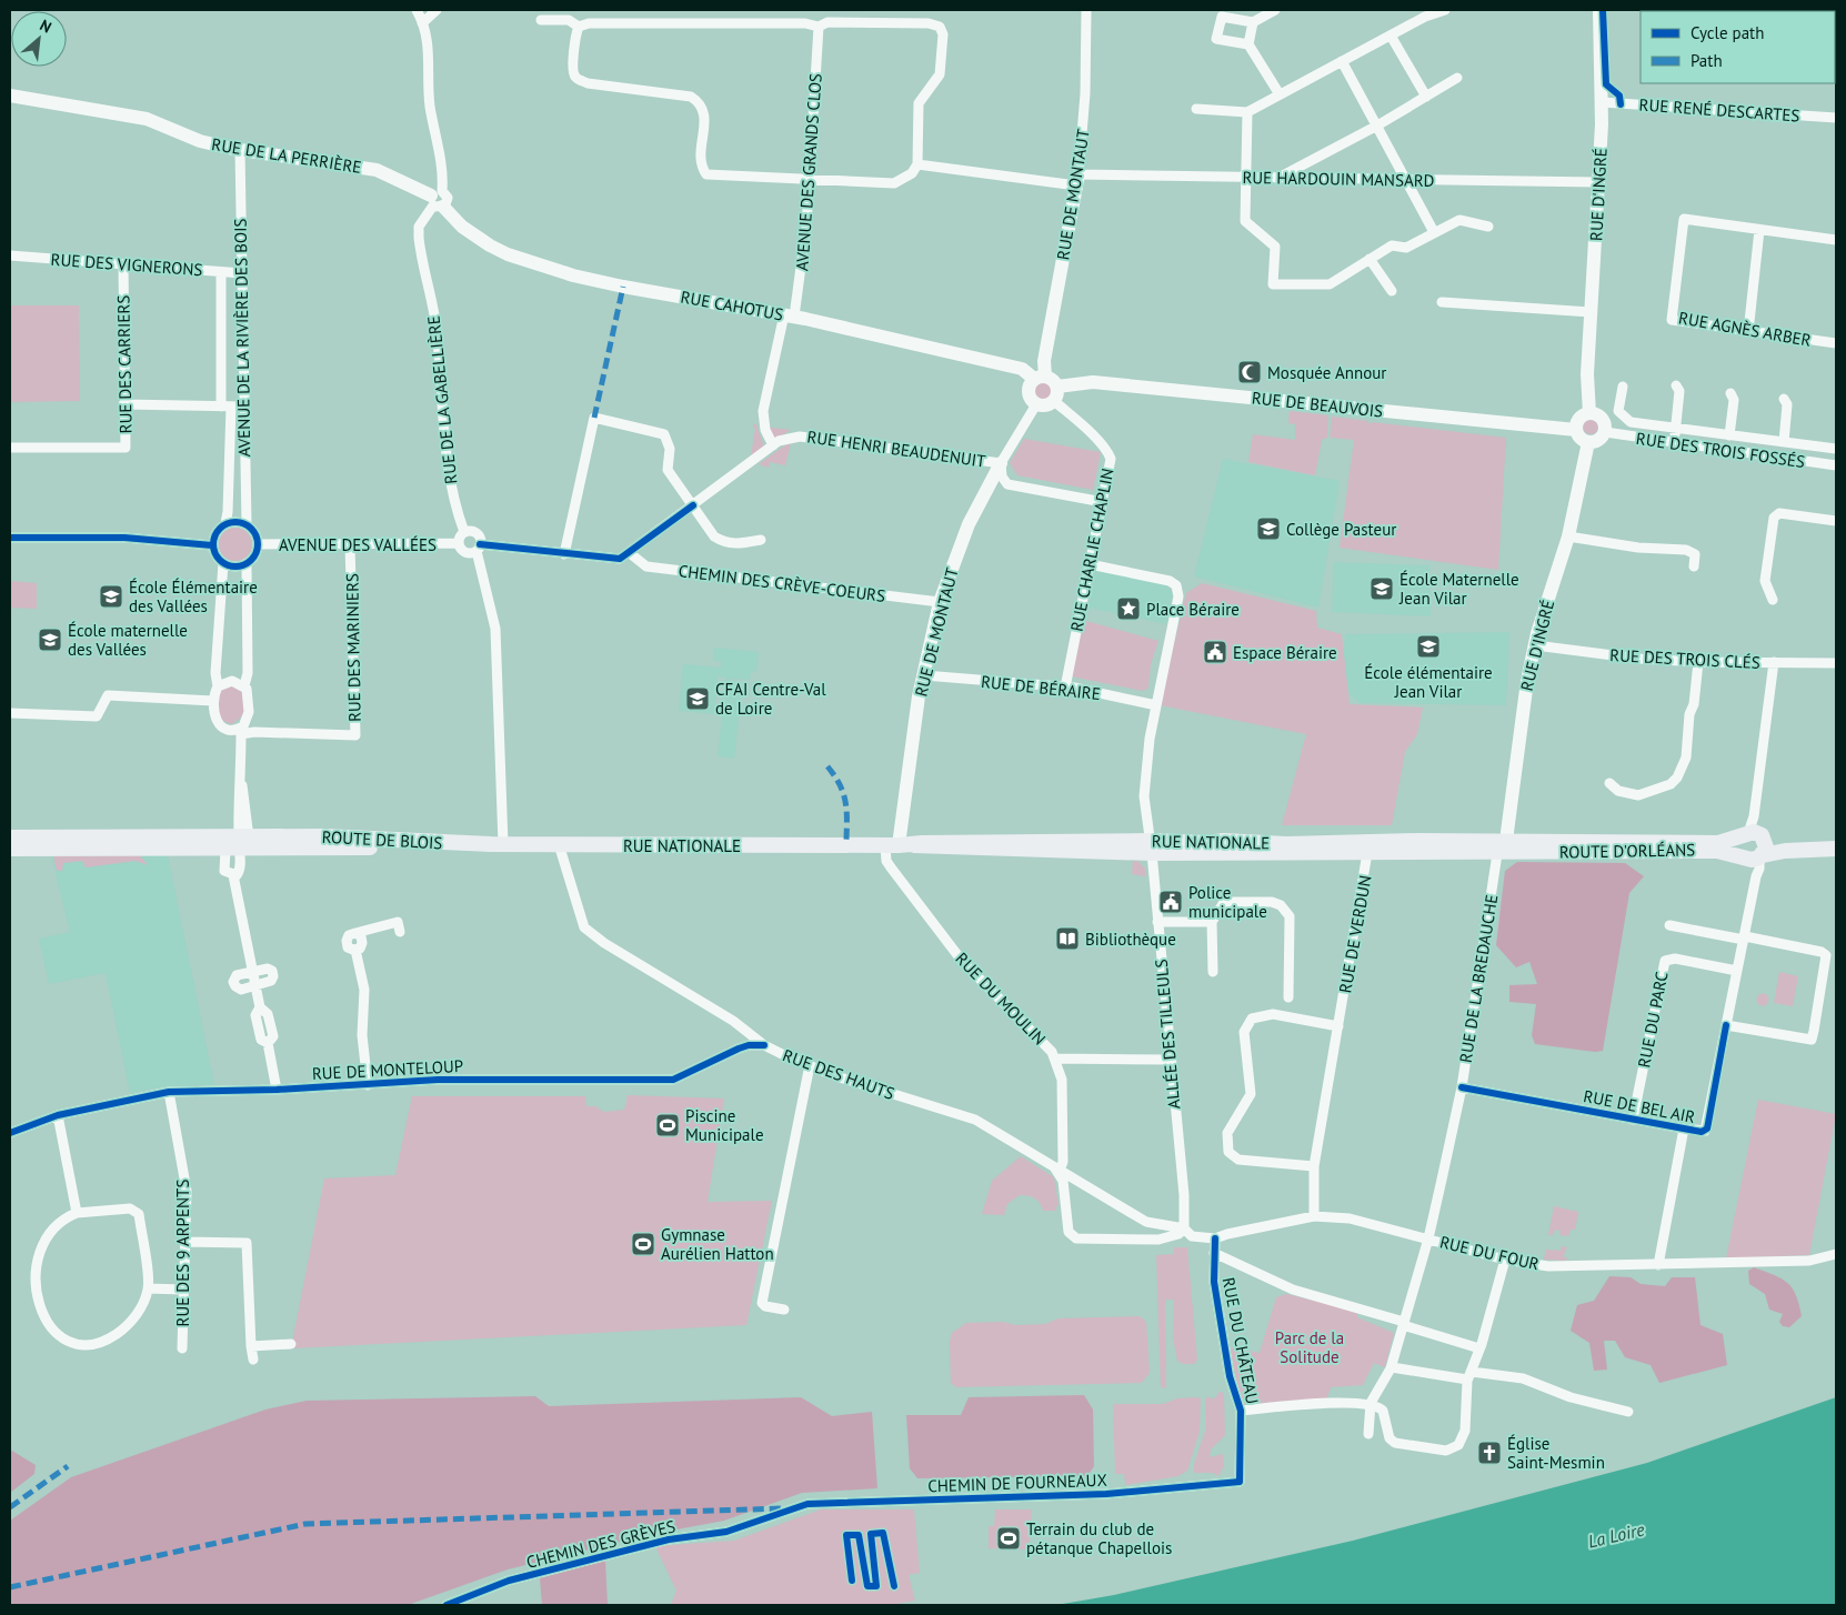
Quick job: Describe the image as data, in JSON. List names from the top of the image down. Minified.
{"streets":{"main road":["ROUTE DE BLOIS","RUE NATIONALE","ROUTE D'ORLÉANS"],"street":["RUE RENÉ DESCARTES","RUE DE LA PERRIÈRE","AVENUE DES GRANDS CLOS","RUE HARDOUIN MANSARD","RUE DE MONTAUT","RUE D'INGRÉ","RUE DES VIGNERONS","RUE CAHOTUS","RUE AGNÈS ARBER","AVENUE DE LA RIVIÈRE DES BOIS","RUE DES CARRIERS","RUE DE LA GABELLIÈRE","RUE DE BEAUVOIS","RUE HENRI BEAUDENUIT","RUE DES TROIS FOSSÉS","AVENUE DES VALLÉES","RUE CHARLIE CHAPLIN","CHEMIN DES CRÈVE-COEURS","RUE DES MARINIERS","RUE DES TROIS CLÉS","RUE DE BÉRAIRE","RUE DE VERDUN","RUE DE LA BREDAUCHE","RUE DU MOULIN","RUE DU PARC","ALLÉE DES TILLEULS","RUE DE MONTELOUP","RUE DES HAUTS","RUE DE BEL AIR","RUE DES 9 ARPENTS","RUE DU FOUR","RUE DU CHÂTEAU","CHEMIN DE FOURNEAUX","CHEMIN DES GRÈVES"]},"crossings":[["RUE RENÉ DESCARTES","RUE D'INGRÉ"],["RUE DE LA PERRIÈRE","RUE CAHOTUS"],["RUE DE LA PERRIÈRE","AVENUE DE LA RIVIÈRE DES BOIS"],["RUE DE LA PERRIÈRE","RUE DE LA GABELLIÈRE"],["AVENUE DES GRANDS CLOS","RUE CAHOTUS"],["AVENUE DES GRANDS CLOS","RUE HENRI BEAUDENUIT"],["RUE HARDOUIN MANSARD","RUE DE MONTAUT"],["RUE HARDOUIN MANSARD","RUE D'INGRÉ"],["RUE DE MONTAUT","RUE CAHOTUS"],["RUE DE MONTAUT","RUE DE BEAUVOIS"],["RUE DE MONTAUT","RUE HENRI BEAUDENUIT"],["RUE DE MONTAUT","RUE CHARLIE CHAPLIN"],["RUE DE MONTAUT","CHEMIN DES CRÈVE-COEURS"],["RUE DE MONTAUT","RUE DE BÉRAIRE"],["RUE DE MONTAUT","RUE NATIONALE"],["RUE DE MONTAUT","RUE DU MOULIN"],["RUE D'INGRÉ","RUE DE BEAUVOIS"],["RUE D'INGRÉ","RUE DES TROIS FOSSÉS"],["RUE D'INGRÉ","RUE DES TROIS CLÉS"],["RUE D'INGRÉ","RUE NATIONALE"],["RUE D'INGRÉ","ROUTE D'ORLÉANS"],["RUE D'INGRÉ","RUE DE LA BREDAUCHE"],["RUE DES VIGNERONS","AVENUE DE LA RIVIÈRE DES BOIS"],["RUE DES VIGNERONS","RUE DES CARRIERS"],["RUE CAHOTUS","RUE DE LA GABELLIÈRE"],["RUE CAHOTUS","RUE DE BEAUVOIS"],["RUE CAHOTUS","RUE CHARLIE CHAPLIN"],["AVENUE DE LA RIVIÈRE DES BOIS","AVENUE DES VALLÉES"],["RUE DE LA GABELLIÈRE","AVENUE DES VALLÉES"],["RUE DE BEAUVOIS","RUE DES TROIS FOSSÉS"],["RUE DE BEAUVOIS","RUE CHARLIE CHAPLIN"],["RUE HENRI BEAUDENUIT","CHEMIN DES CRÈVE-COEURS"],["AVENUE DES VALLÉES","RUE DES MARINIERS"],["RUE CHARLIE CHAPLIN","RUE DE BÉRAIRE"],["ROUTE DE BLOIS","RUE NATIONALE"],["RUE NATIONALE","ROUTE D'ORLÉANS"],["RUE NATIONALE","RUE DE VERDUN"],["RUE NATIONALE","RUE DE LA BREDAUCHE"],["RUE NATIONALE","RUE DU MOULIN"],["RUE NATIONALE","ALLÉE DES TILLEULS"],["RUE NATIONALE","RUE DES HAUTS"],["ROUTE D'ORLÉANS","RUE DE LA BREDAUCHE"],["ROUTE D'ORLÉANS","RUE DE BEL AIR"],["RUE DE VERDUN","RUE DU FOUR"],["RUE DE LA BREDAUCHE","RUE DE BEL AIR"],["RUE DE LA BREDAUCHE","RUE DU FOUR"],["RUE DU MOULIN","RUE DES HAUTS"],["RUE DU PARC","RUE DE BEL AIR"],["ALLÉE DES TILLEULS","RUE DES HAUTS"],["ALLÉE DES TILLEULS","RUE DU FOUR"],["RUE DE MONTELOUP","RUE DES HAUTS"],["RUE DE MONTELOUP","RUE DES 9 ARPENTS"],["RUE DES HAUTS","RUE DU FOUR"],["RUE DU FOUR","RUE DU CHÂTEAU"],["RUE DU CHÂTEAU","CHEMIN DE FOURNEAUX"],["CHEMIN DE FOURNEAUX","CHEMIN DES GRÈVES"]],"water":["La Loire"],"parks":["Parc de la Solitude"],"places":{"mosque":["Mosquée Annour"],"school or university":["Collège Pasteur","École Maternelle Jean Vilar","École Élémentaire des Vallées","École maternelle des Vallées","École élémentaire Jean Vilar","CFAI Centre-Val de Loire"],"place":["Place Béraire"],"public building":["Espace Béraire","Police municipale"],"library":["Bibliothèque"],"sports":["Piscine Municipale","Gymnase Aurélien Hatton","Terrain du club de pétanque Chapellois"],"church":["Église Saint-Mesmin"]},"legend":["Cycle path","Path"],"north":"top right"}
